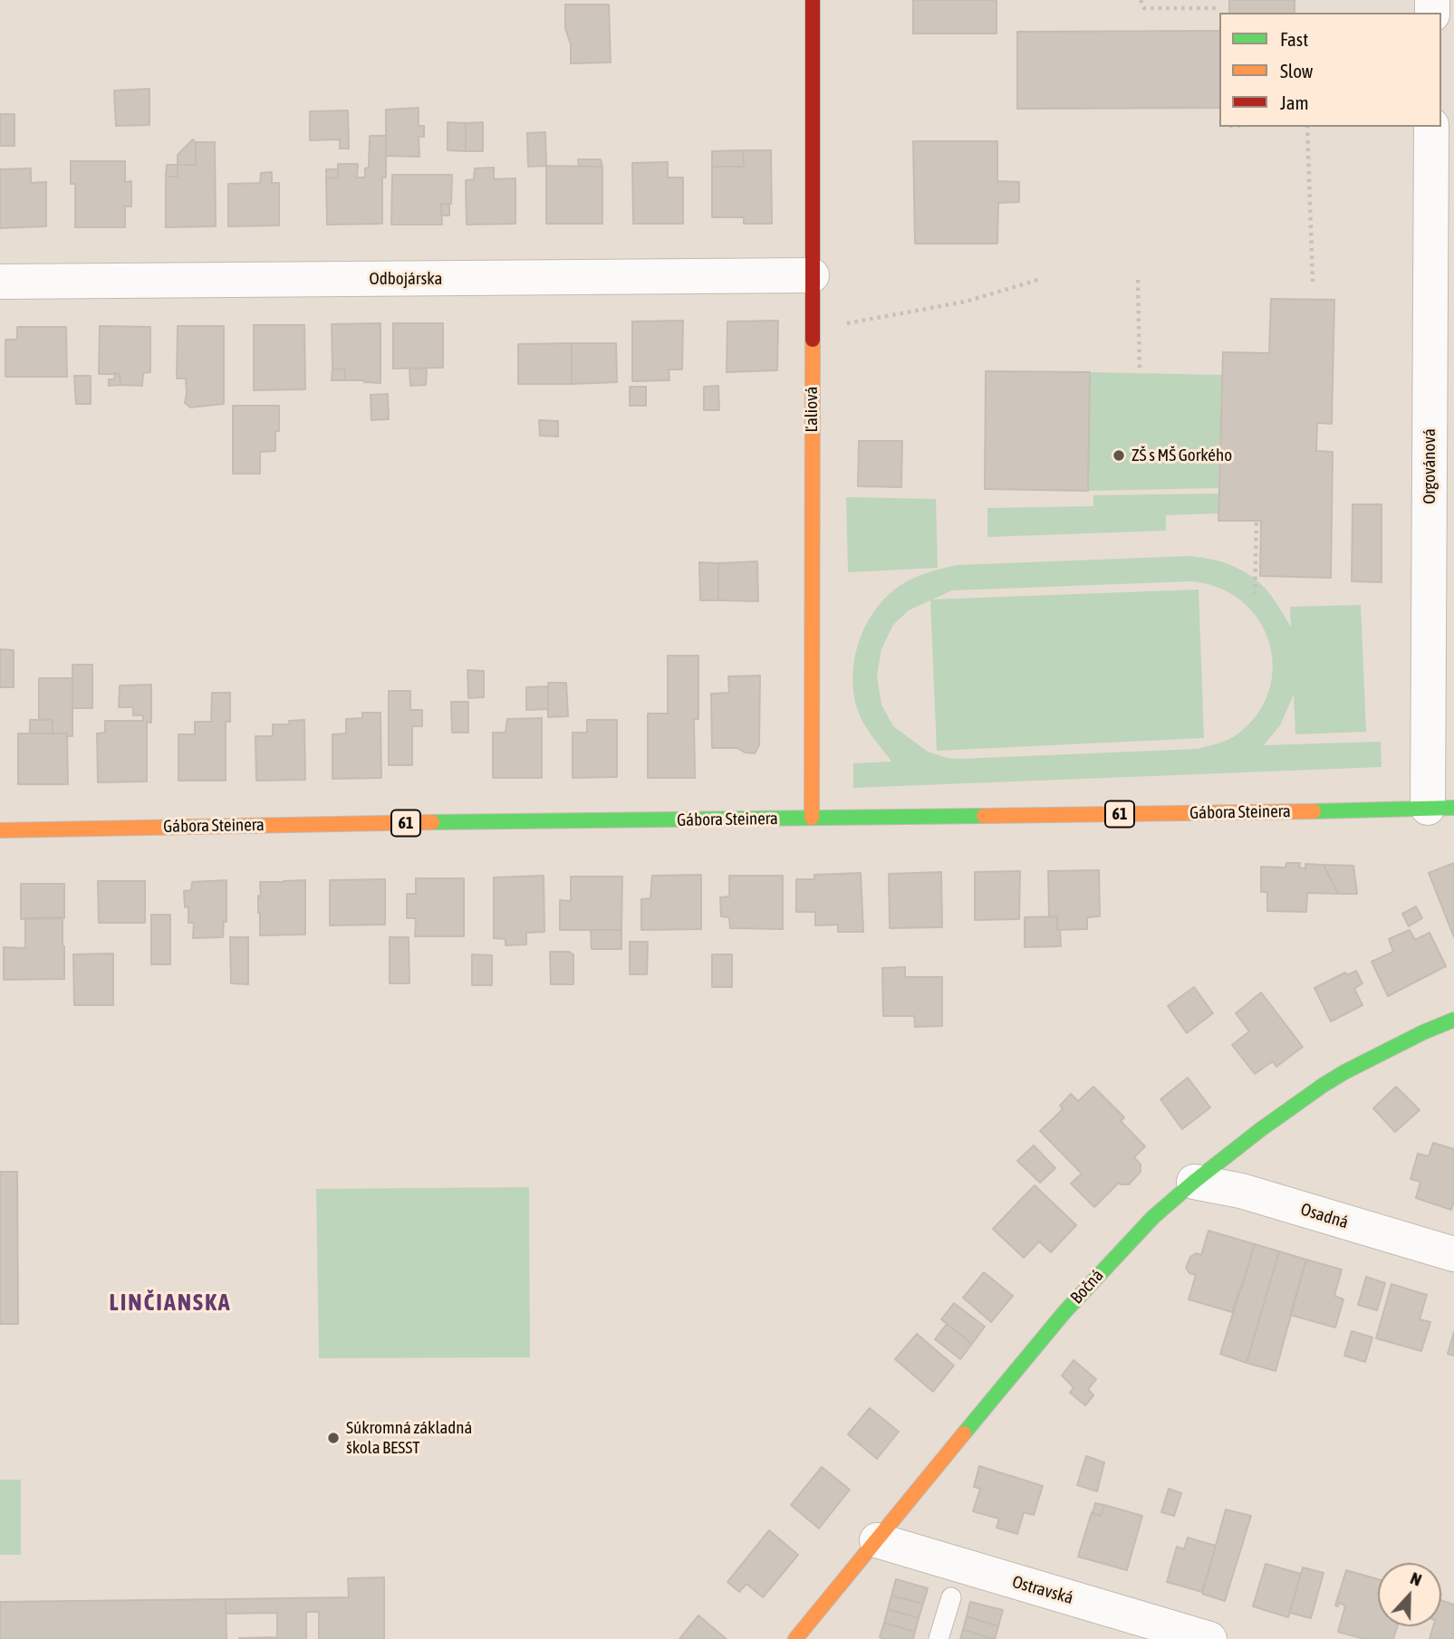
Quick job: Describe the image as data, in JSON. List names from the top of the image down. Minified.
{"streets":{"street":["Odbojárska","Ľaliová","Orgovánová","Gábora Steinera","61","Osadná","Bočná","Ostravská"]},"crossings":[["Odbojárska","Ľaliová"],["Ľaliová","Gábora Steinera"],["Orgovánová","Gábora Steinera"],["Osadná","Bočná"],["Bočná","Ostravská"]],"districts":["LINČIANSKA"],"places":["ZŠ s MŠ Gorkého","Súkromná základná škola BESST"],"legend":["Fast","Slow","Jam"],"north":"top"}
